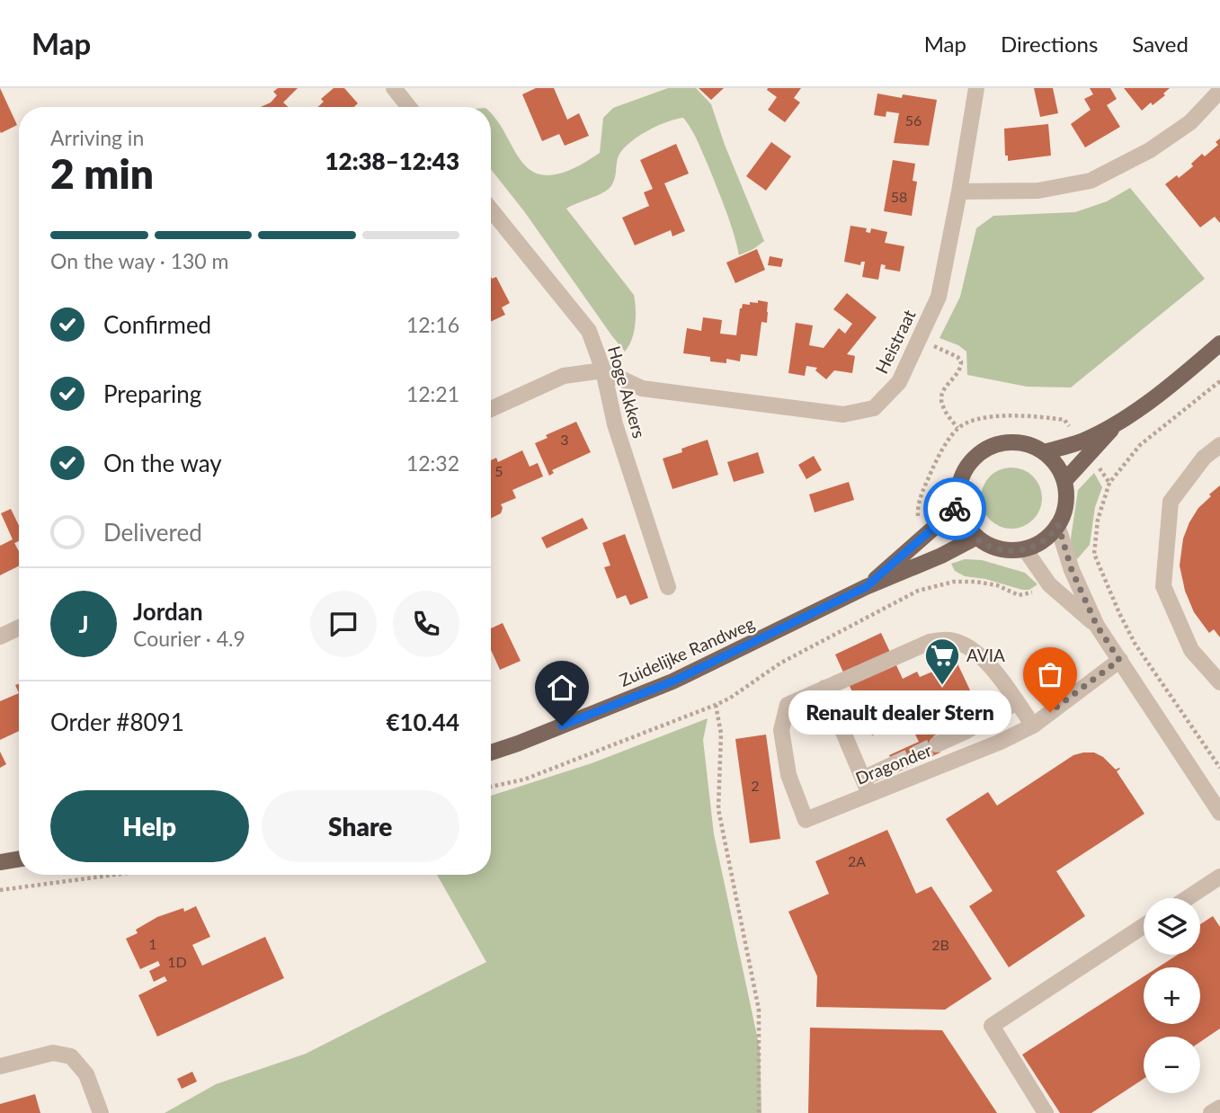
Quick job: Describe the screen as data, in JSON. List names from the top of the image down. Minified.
{"streets":{"main road":["Zuidelijke Randweg"],"street":["Heistraat","Hoge Akkers","Dragonder"]},"crossings":[["Heistraat","Hoge Akkers"]],"places":{"supermarket":["AVIA"],"other":["Renault dealer Stern"]},"house_numbers":["56","58","3","5","2","2A","1","2B","1D"],"page":{"header":"Map","nav":["Map","Directions","Saved"],"heading":["2 min","Arriving in","12:38–12:43"],"panel":["Jordan","Courier · 4.9","Order #8091","€10.44"],"bar":"On the way · 130 m","list":[["Confirmed","12:16"],["Preparing","12:21"],["On the way","12:32"],"Delivered"],"round":"J","bubble":"Renault dealer Stern","buttons":["Help","Share"],"map_buttons":["+","−"]}}
